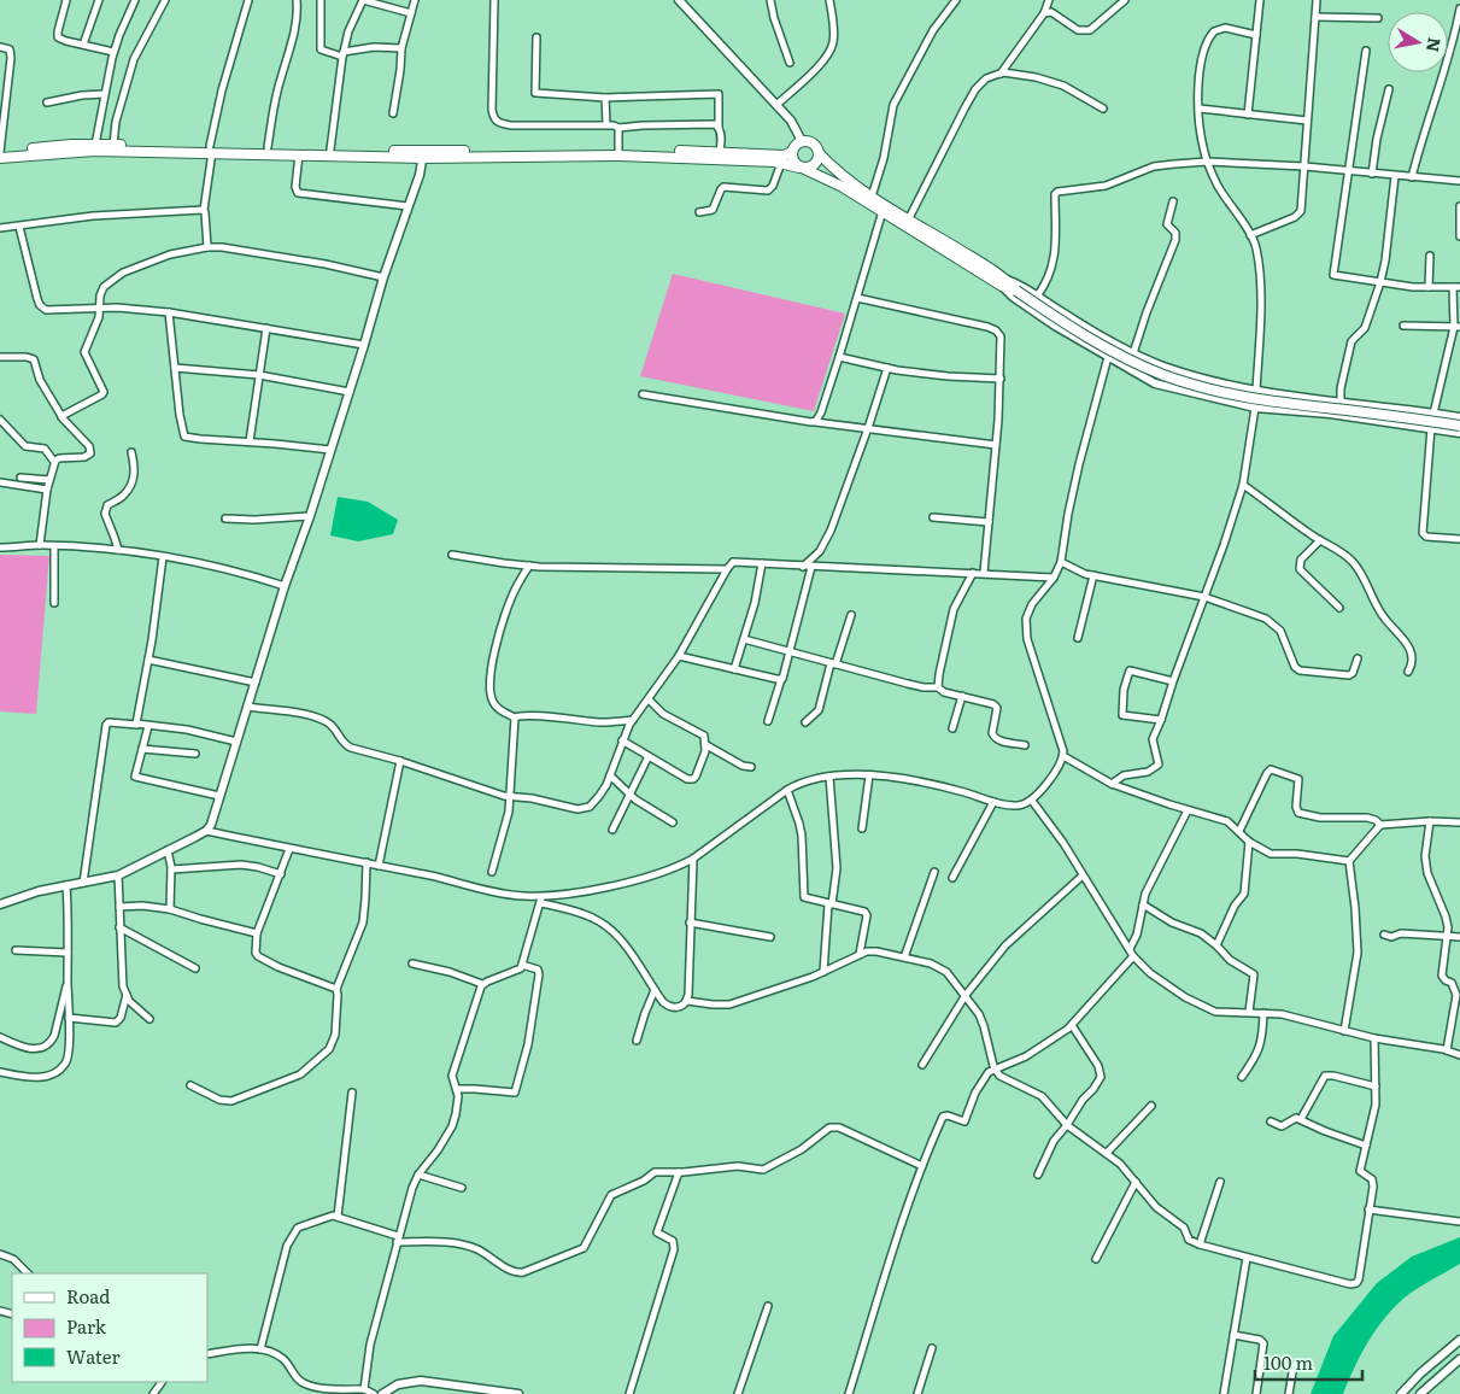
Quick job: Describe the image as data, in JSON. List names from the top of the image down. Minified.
{"legend":["Road","Park","Water"],"scale_bar":"100 m","north":"right"}
